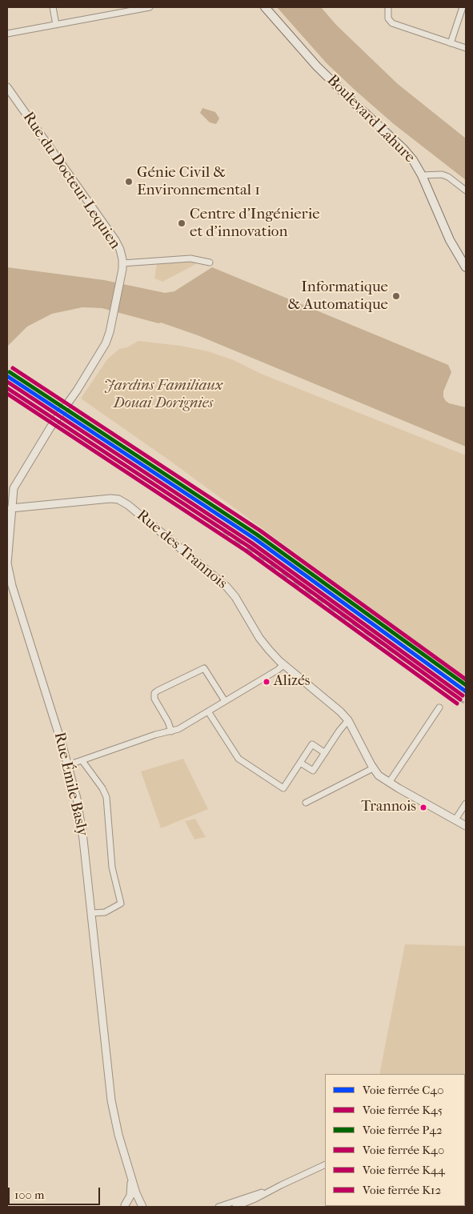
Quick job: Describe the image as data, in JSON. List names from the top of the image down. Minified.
{"streets":{"main road":["Boulevard Lahure"],"street":["Rue du Docteur Lequien","Rue des Trannois","Rue Émile Basly"]},"crossings":[["Rue du Docteur Lequien","Rue Émile Basly"],["Rue des Trannois","Rue Émile Basly"]],"parks":["Jardins Familiaux Douai Dorignies"],"places":["Génie Civil & Environnemental 1","Centre d'Ingénierie et d'innovation","Informatique & Automatique","Alizés","Trannois"],"lines":["rail line K44","rail line P42","rail line C40","rail line K45","rail line K40","rail line K12"],"legend":["Voie ferrée C40","Voie ferrée K45","Voie ferrée P42","Voie ferrée K40","Voie ferrée K44","Voie ferrée K12"],"scale_bar":"100 m"}
